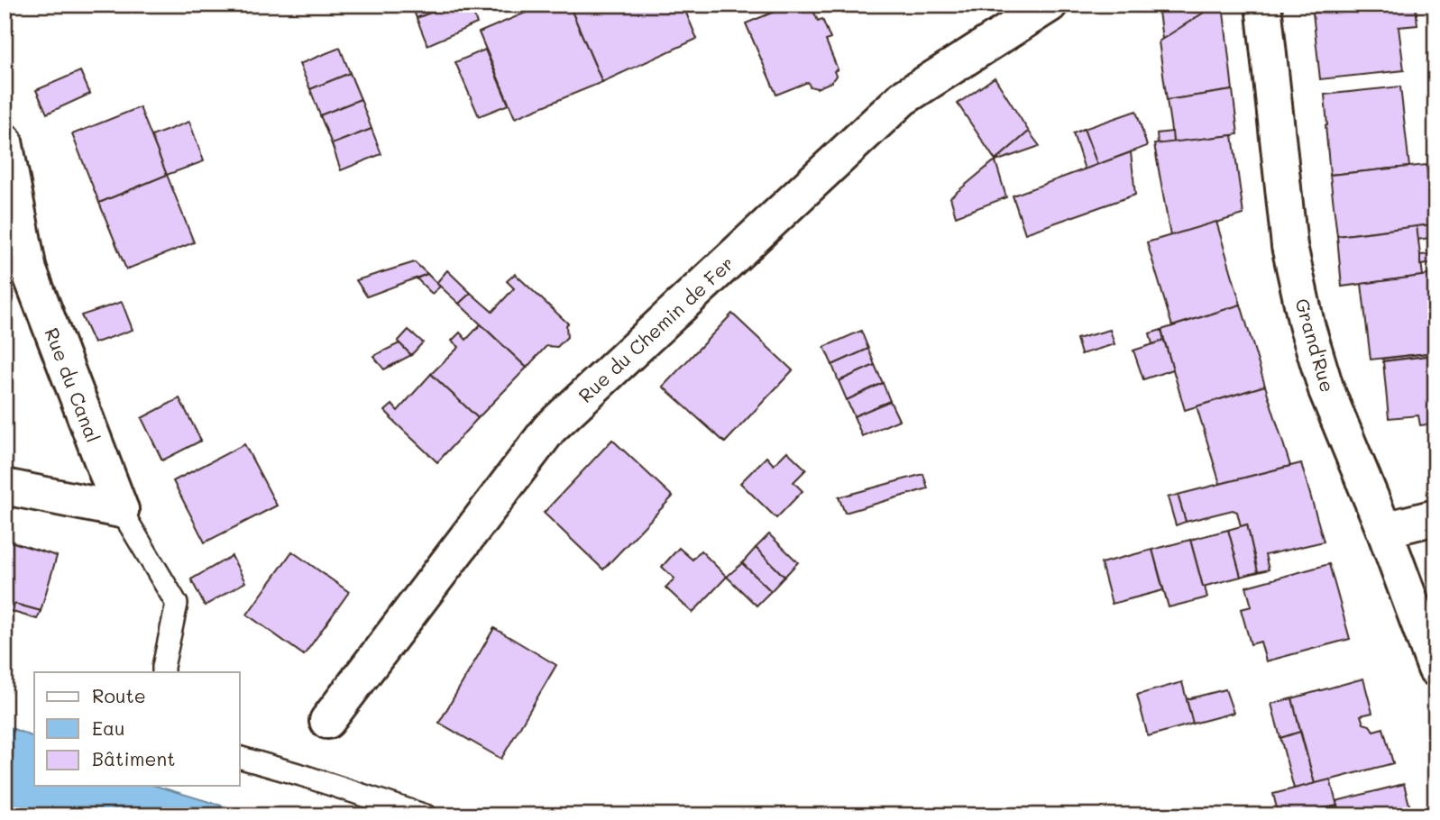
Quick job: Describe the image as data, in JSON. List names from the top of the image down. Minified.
{"streets":{"street":["Rue du Chemin de Fer","Grand'Rue","Rue du Canal"]},"legend":["Route","Eau","Bâtiment"]}
